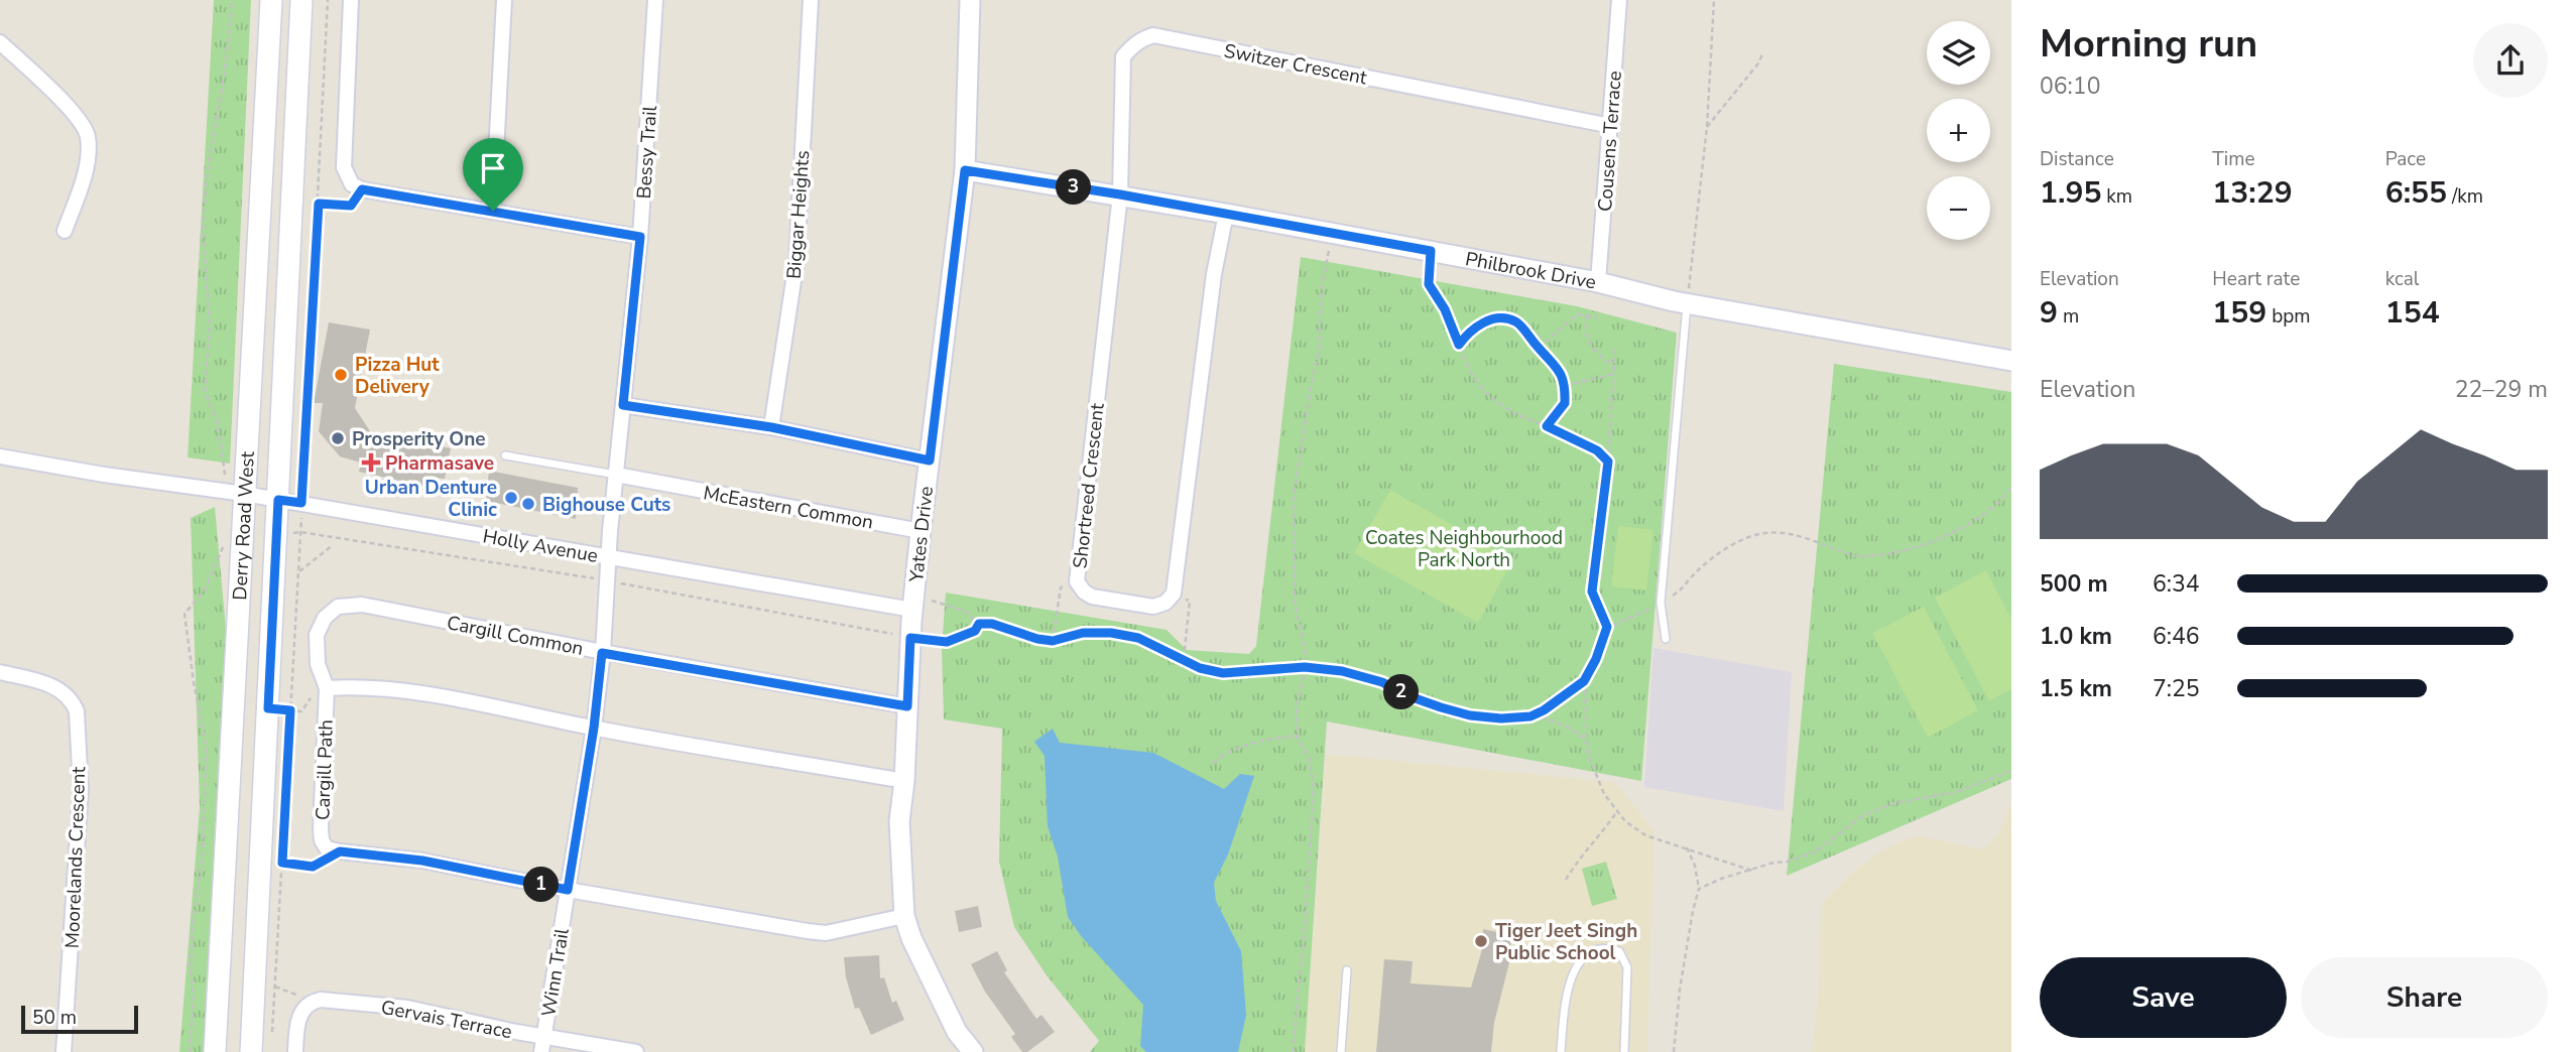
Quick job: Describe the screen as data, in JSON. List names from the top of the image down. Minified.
{"streets":{"main road":["Derry Road West"],"street":["Switzer Crescent","Cousens Terrace","Bessy Trail","Biggar Heights","Philbrook Drive","Shortreed Crescent","McEastern Common","Yates Drive","Holly Avenue","Cargill Common","Cargill Path","Moorelands Crescent","Winn Trail","Gervais Terrace"]},"crossings":[["Switzer Crescent","Cousens Terrace"],["Switzer Crescent","Philbrook Drive"],["Switzer Crescent","Shortreed Crescent"],["Cousens Terrace","Philbrook Drive"],["Bessy Trail","McEastern Common"],["Bessy Trail","Holly Avenue"],["Bessy Trail","Winn Trail"],["Philbrook Drive","Shortreed Crescent"],["Philbrook Drive","Yates Drive"],["McEastern Common","Yates Drive"],["Derry Road West","Holly Avenue"],["Yates Drive","Holly Avenue"],["Yates Drive","Cargill Common"],["Holly Avenue","Winn Trail"],["Cargill Common","Cargill Path"],["Cargill Common","Winn Trail"],["Winn Trail","Gervais Terrace"]],"parks":["Coates Neighbourhood Park North"],"places":{"other":["Pizza Hut Delivery","Prosperity One","Urban Denture Clinic","Bighouse Cuts","Tiger Jeet Singh Public School"],"health":["Pharmasave"]},"scale_bar":"50 m","page":{"heading":["Morning run","06:10"],"map_buttons":["+","−"],"stats":[["Distance","1.95 km"],["Time","13:29"],["Pace","6:55 /km"],["Elevation","9 m"],["Heart rate","159 bpm"],["kcal","154"]],"pins":["3","2","1"],"chart":["Elevation","22–29 m"],"list":[{"name":"500 m","note":"6:34"},{"name":"1.0 km","note":"6:46"},{"name":"1.5 km","note":"7:25"}],"buttons":["Save","Share"],"scale":"50 m"}}
